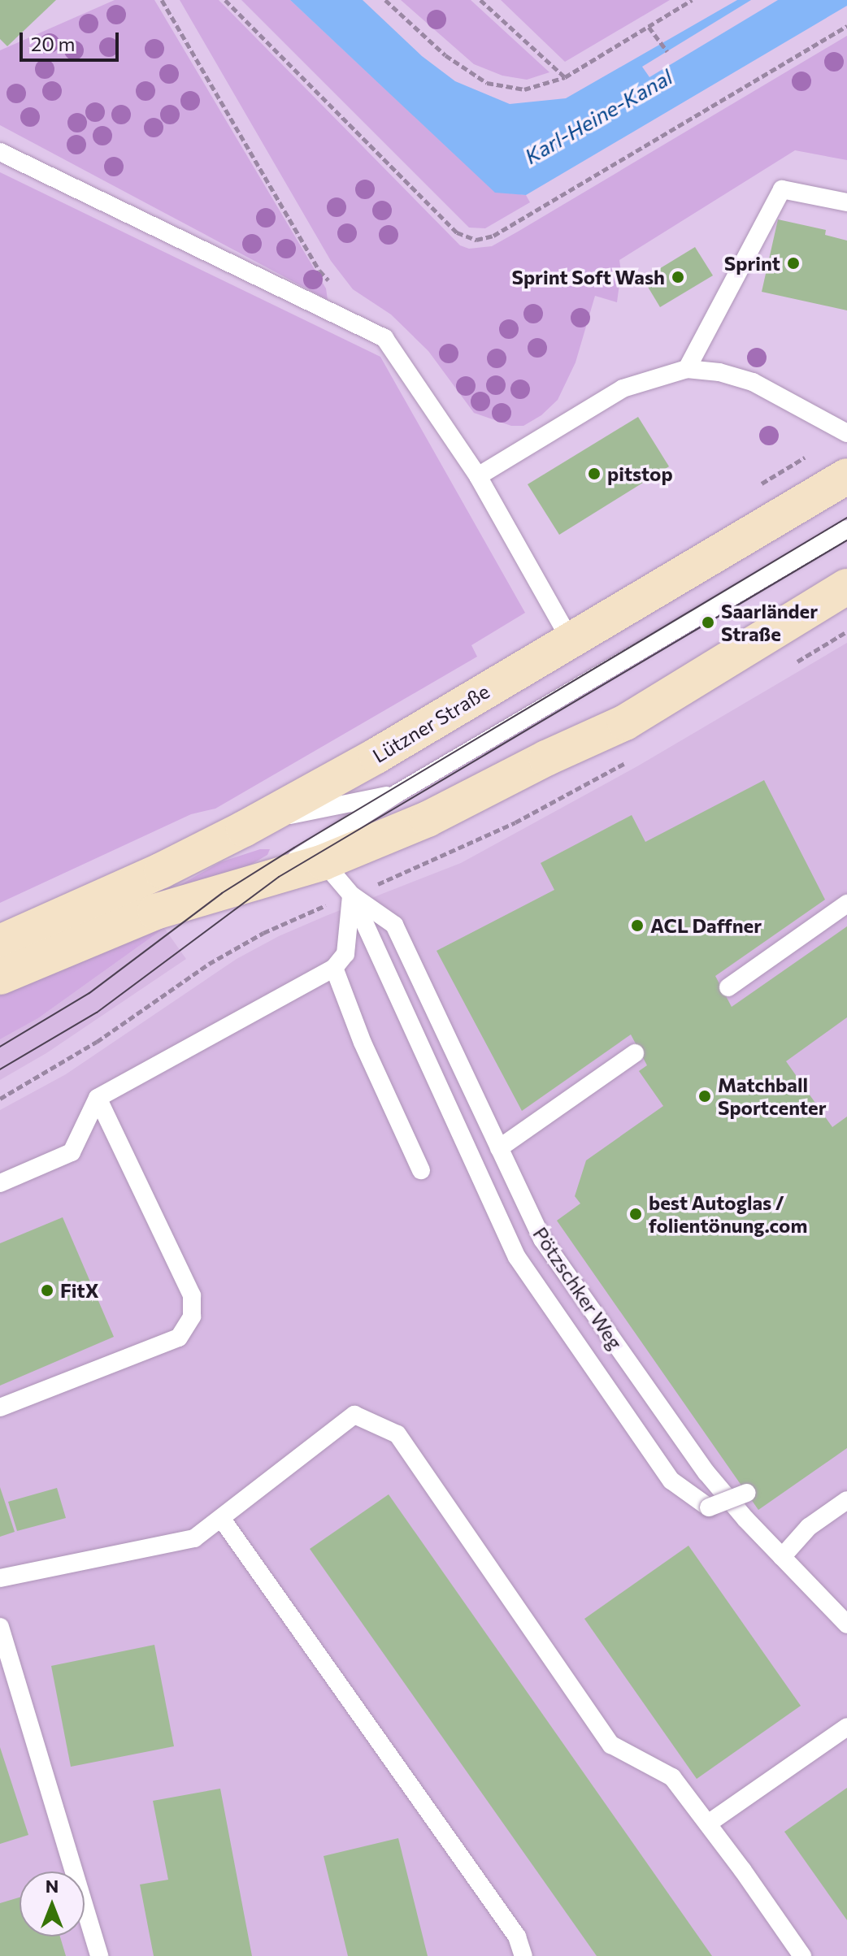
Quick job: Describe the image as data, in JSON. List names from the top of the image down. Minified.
{"streets":{"main road":["Lützner Straße"],"lane":["Pötzschker Weg"]},"water":["Karl-Heine-Kanal"],"places":["Sprint","Sprint Soft Wash","pitstop","Saarländer Straße","ACL Daffner","Matchball Sportcenter","best Autoglas / folientönung.com","FitX"],"scale_bar":"20 m","north":"top"}
